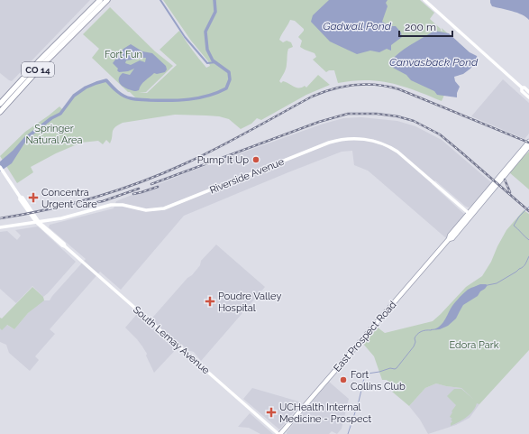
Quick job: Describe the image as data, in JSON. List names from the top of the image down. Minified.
{"streets":{"highway":["CO 14"],"main road":["Riverside Avenue","East Prospect Road","South Lemay Avenue"]},"crossings":[["Riverside Avenue","East Prospect Road"],["Riverside Avenue","South Lemay Avenue"],["East Prospect Road","South Lemay Avenue"]],"water":["Gadwall Pond","Canvasback Pond"],"parks":["Fort Fun","Springer Natural Area","Edora Park"],"places":{"other":["Pump It Up","Fort Collins Club"],"health":["Concentra Urgent Care","Poudre Valley Hospital","UCHealth Internal Medicine - Prospect"]},"scale_bar":"200 m"}
